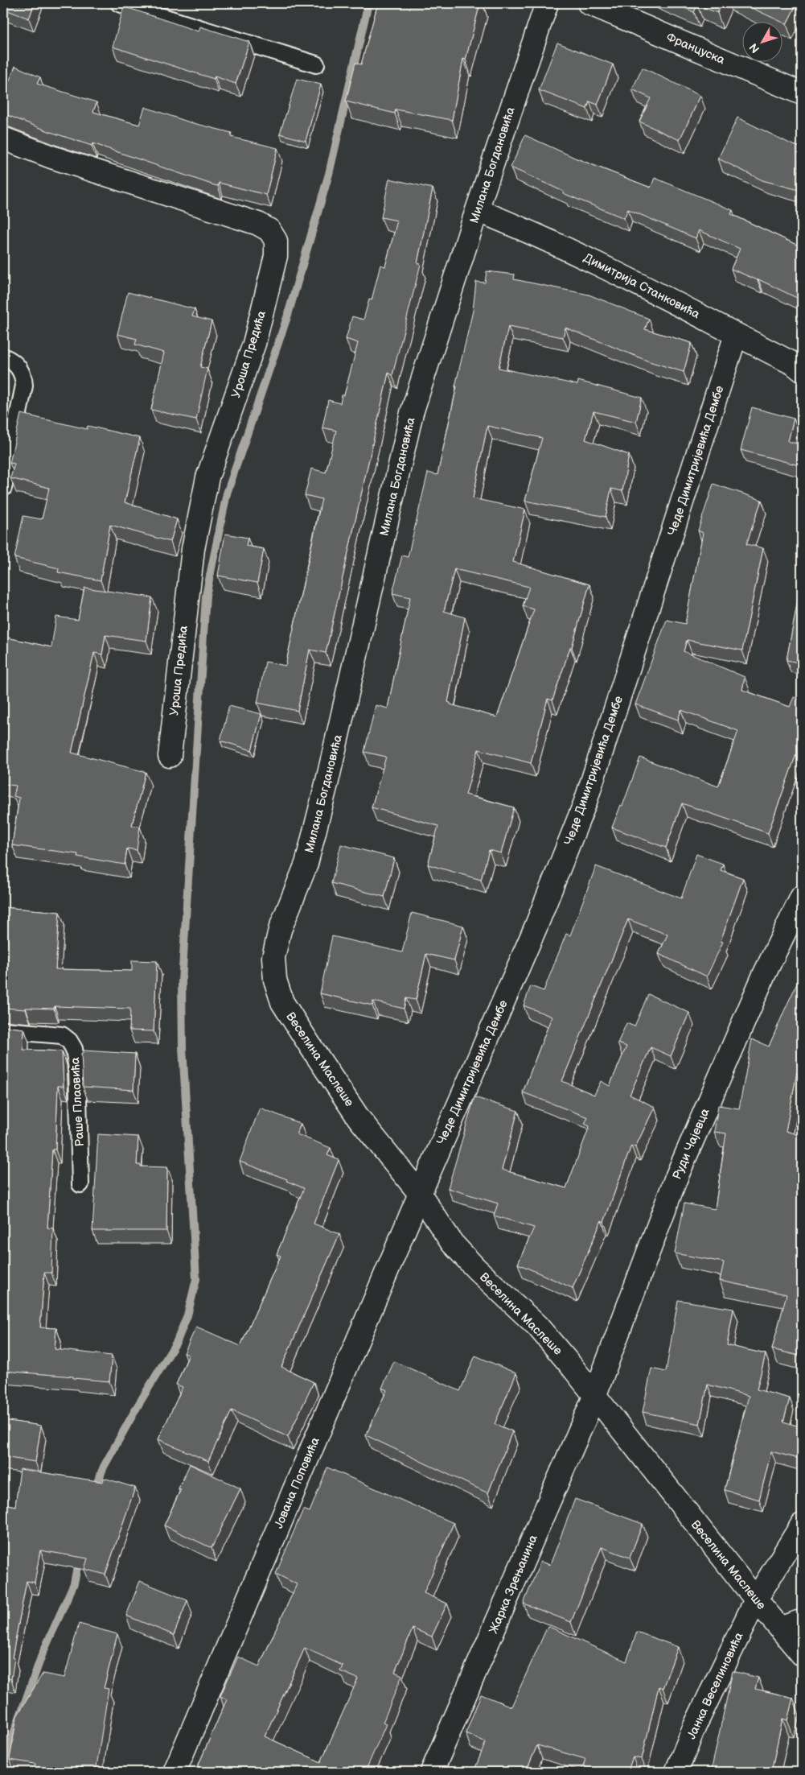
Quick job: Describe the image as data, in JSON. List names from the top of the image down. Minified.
{"streets":{"street":["Француска","Милана Богдановића","Димитрија Станковића","Уроша Предића","Чеде Димитријевића Дембе","Веселина Маслеше","Руди Чајевца","Јована Поповића","Жарка Зрењанина","Јанка Веселиновића"],"lane":["Раше Плаовића"]},"crossings":[["Милана Богдановића","Димитрија Станковића"],["Милана Богдановића","Веселина Маслеше"],["Димитрија Станковића","Чеде Димитријевића Дембе"],["Чеде Димитријевића Дембе","Веселина Маслеше"],["Чеде Димитријевића Дембе","Јована Поповића"],["Веселина Маслеше","Руди Чајевца"],["Веселина Маслеше","Јована Поповића"],["Веселина Маслеше","Жарка Зрењанина"],["Веселина Маслеше","Јанка Веселиновића"],["Руди Чајевца","Жарка Зрењанина"]],"north":"bottom left"}
